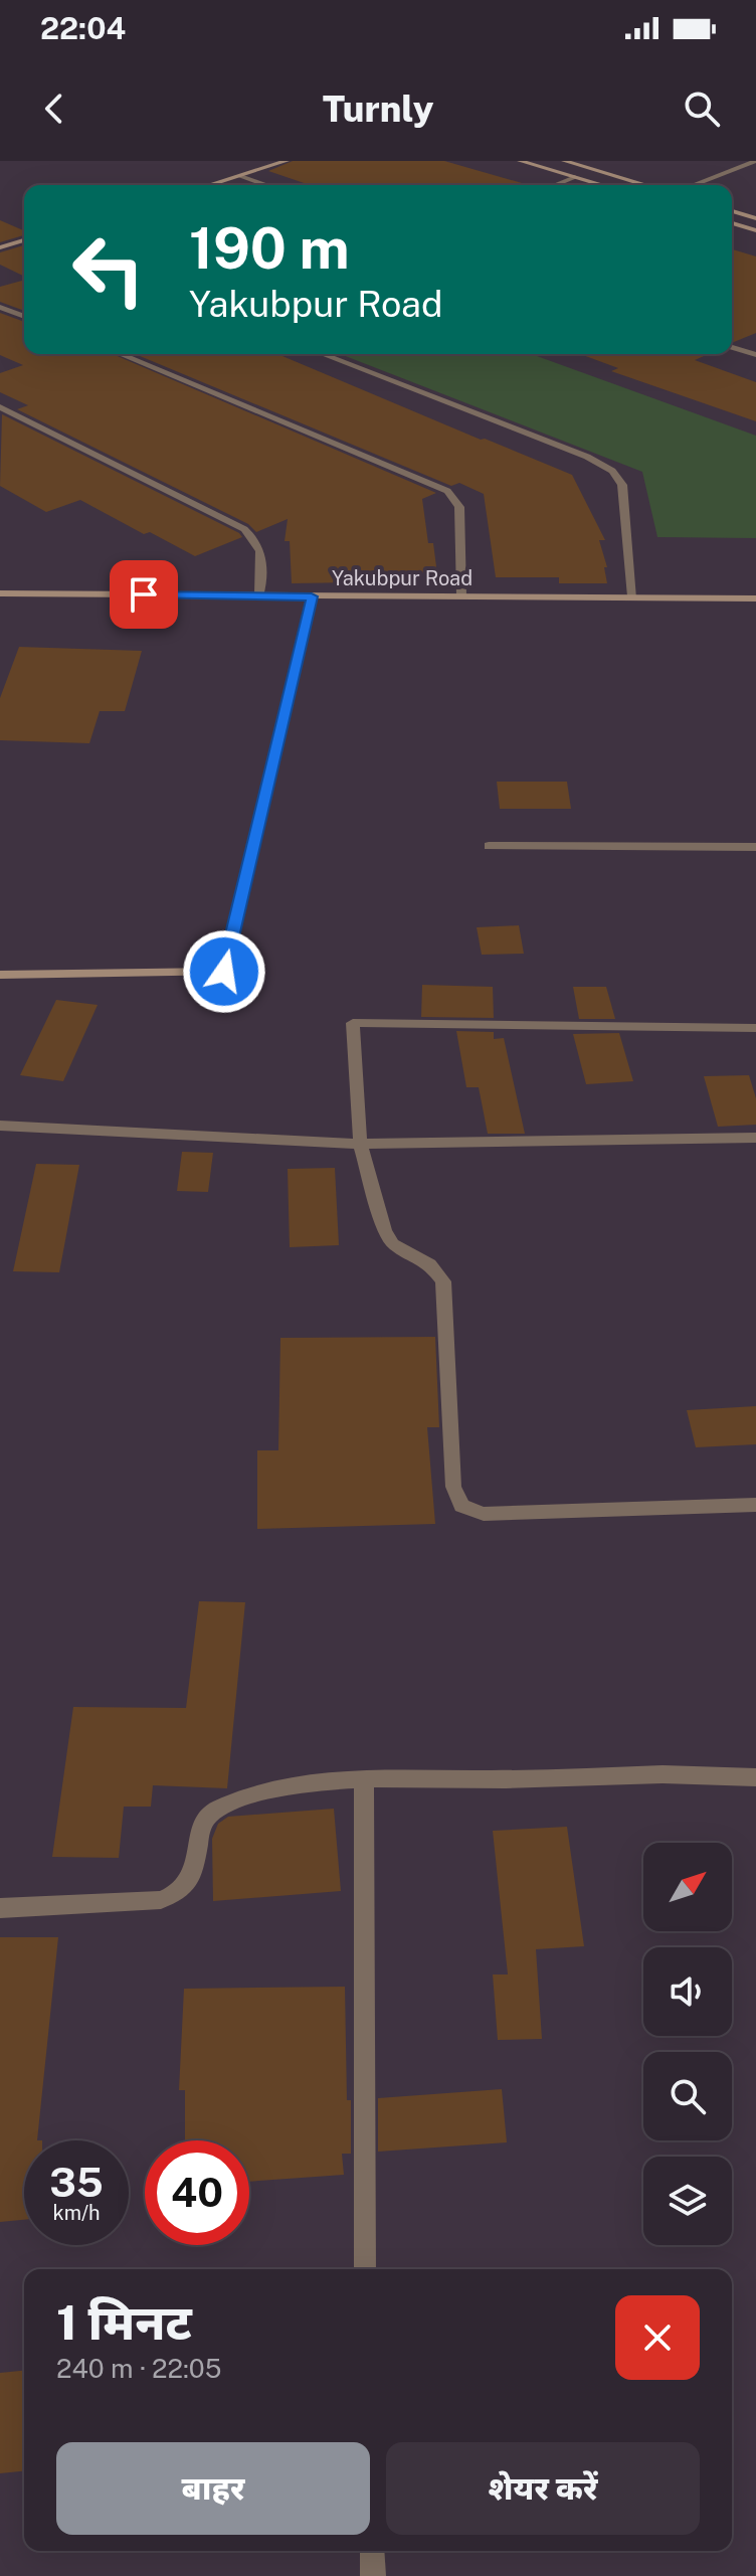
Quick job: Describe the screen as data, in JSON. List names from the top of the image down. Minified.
{"streets":{"street":["Yakubpur Road"]},"north":"top right","page":{"status":"22:04","header":"Turnly","turn":["190 m","Yakubpur Road"],"speed":"35 km/h","limit":"40","heading":["1 मिनट","240 m · 22:05"],"buttons":["बाहर","शेयर करें"]}}
